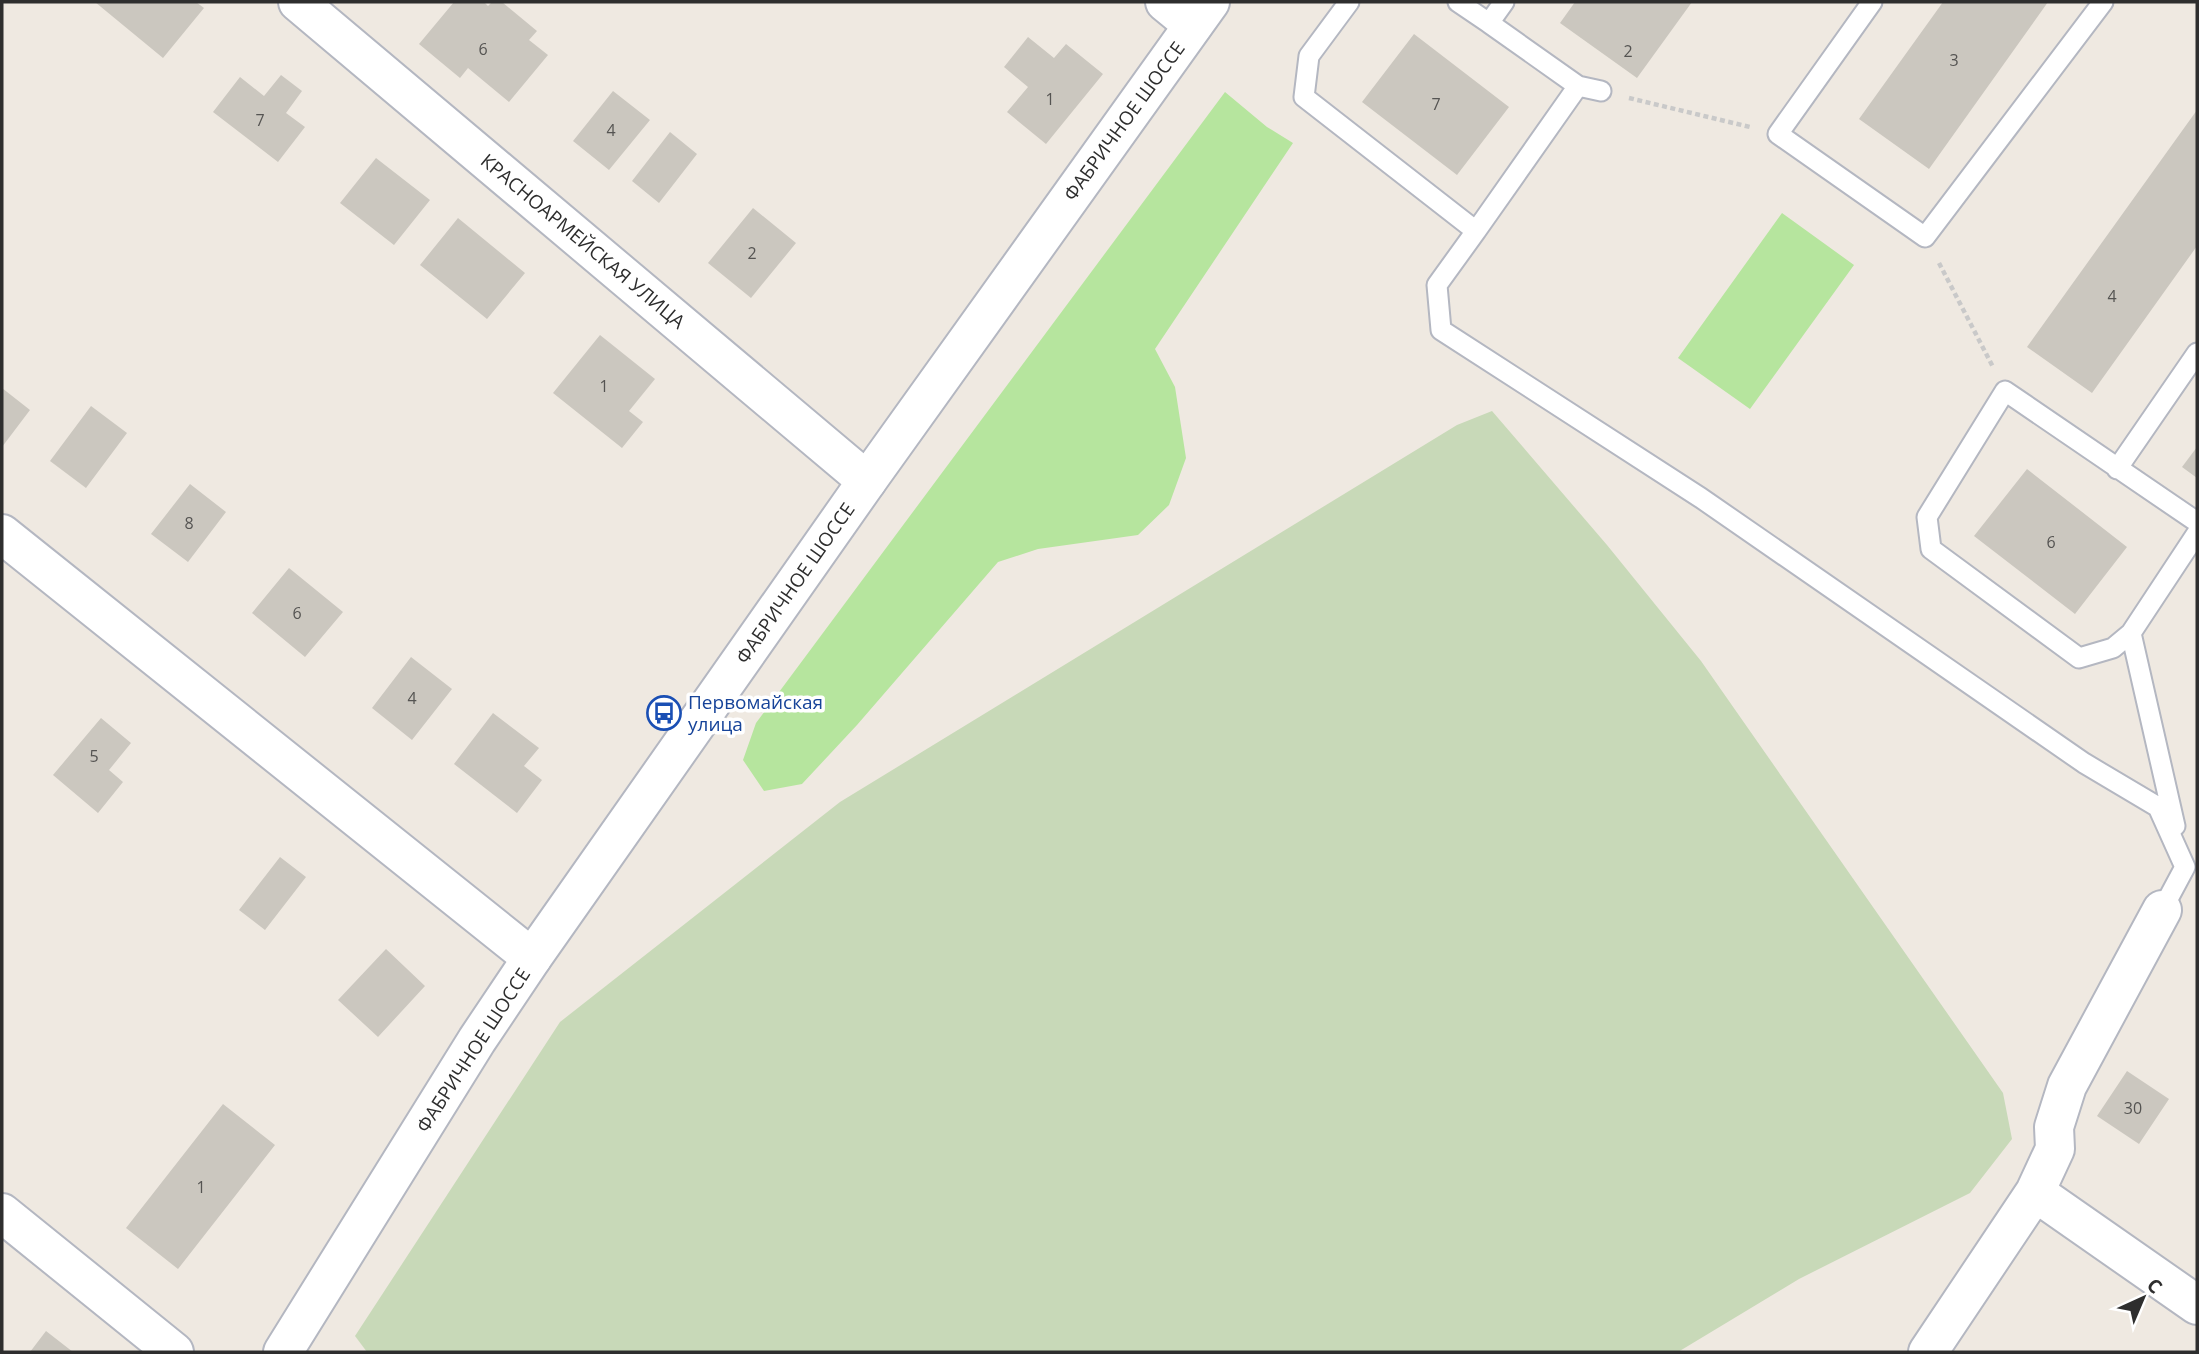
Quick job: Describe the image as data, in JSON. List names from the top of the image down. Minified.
{"streets":{"street":["ФАБРИЧНОЕ ШОССЕ","КРАСНОАРМЕЙСКАЯ УЛИЦА"]},"crossings":[["ФАБРИЧНОЕ ШОССЕ","КРАСНОАРМЕЙСКАЯ УЛИЦА"]],"places":{"bus stop":["Первомайская улица"]},"house_numbers":["6","2","3","1","7","7","4","2","4","1","8","6","6","4","5","30","1"],"north":"top right"}
